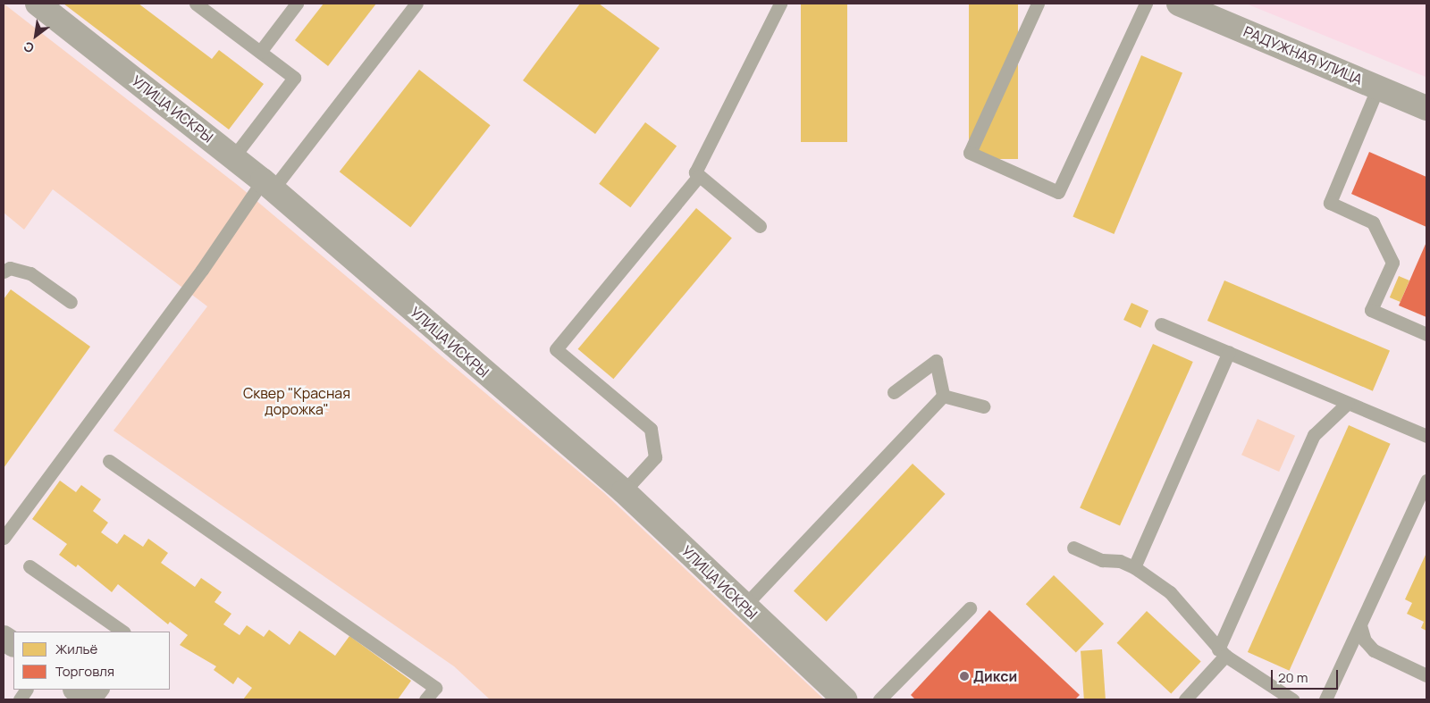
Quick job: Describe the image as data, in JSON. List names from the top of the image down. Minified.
{"streets":{"street":["РАДУЖНАЯ УЛИЦА","УЛИЦА ИСКРЫ"]},"parks":["Сквер \"Красная дорожка\""],"places":["Дикси"],"legend":["Жильё","Торговля"],"scale_bar":"20 m","north":"bottom left"}
